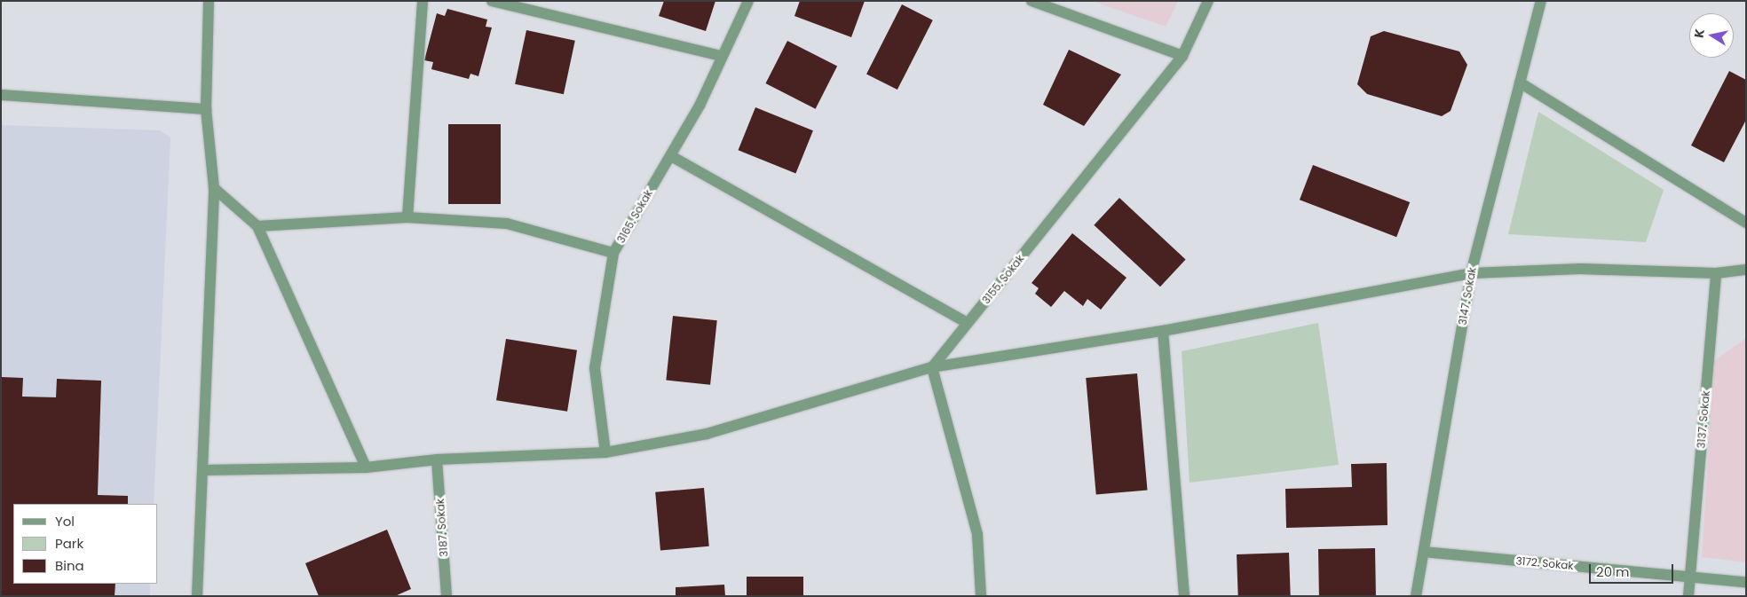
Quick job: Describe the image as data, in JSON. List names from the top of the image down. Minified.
{"streets":{"street":["3165. Sokak","3155. Sokak","3147. Sokak","3137. Sokak","3187. Sokak","3172. Sokak"]},"crossings":[["3147. Sokak","3172. Sokak"],["3137. Sokak","3172. Sokak"]],"legend":["Yol","Park","Bina"],"scale_bar":"20 m","north":"left"}
